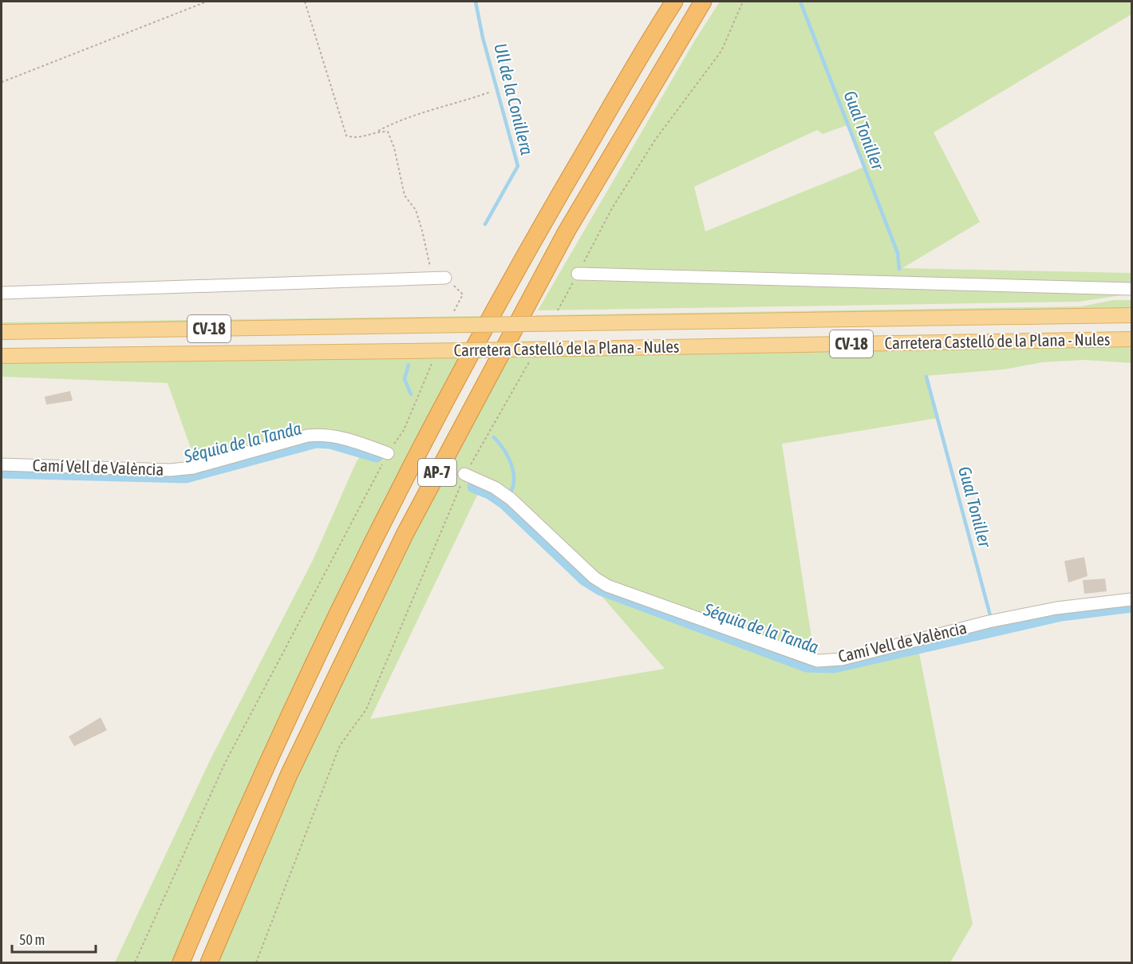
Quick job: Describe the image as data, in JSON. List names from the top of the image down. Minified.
{"streets":{"highway":["AP-7"],"main road":["CV-18","Carretera Castelló de la Plana - Nules"],"street":["Camí Vell de València"]},"water":["Ull de la Conillera","Gual Toniller","Séquia de la Tanda"],"scale_bar":"50 m"}
